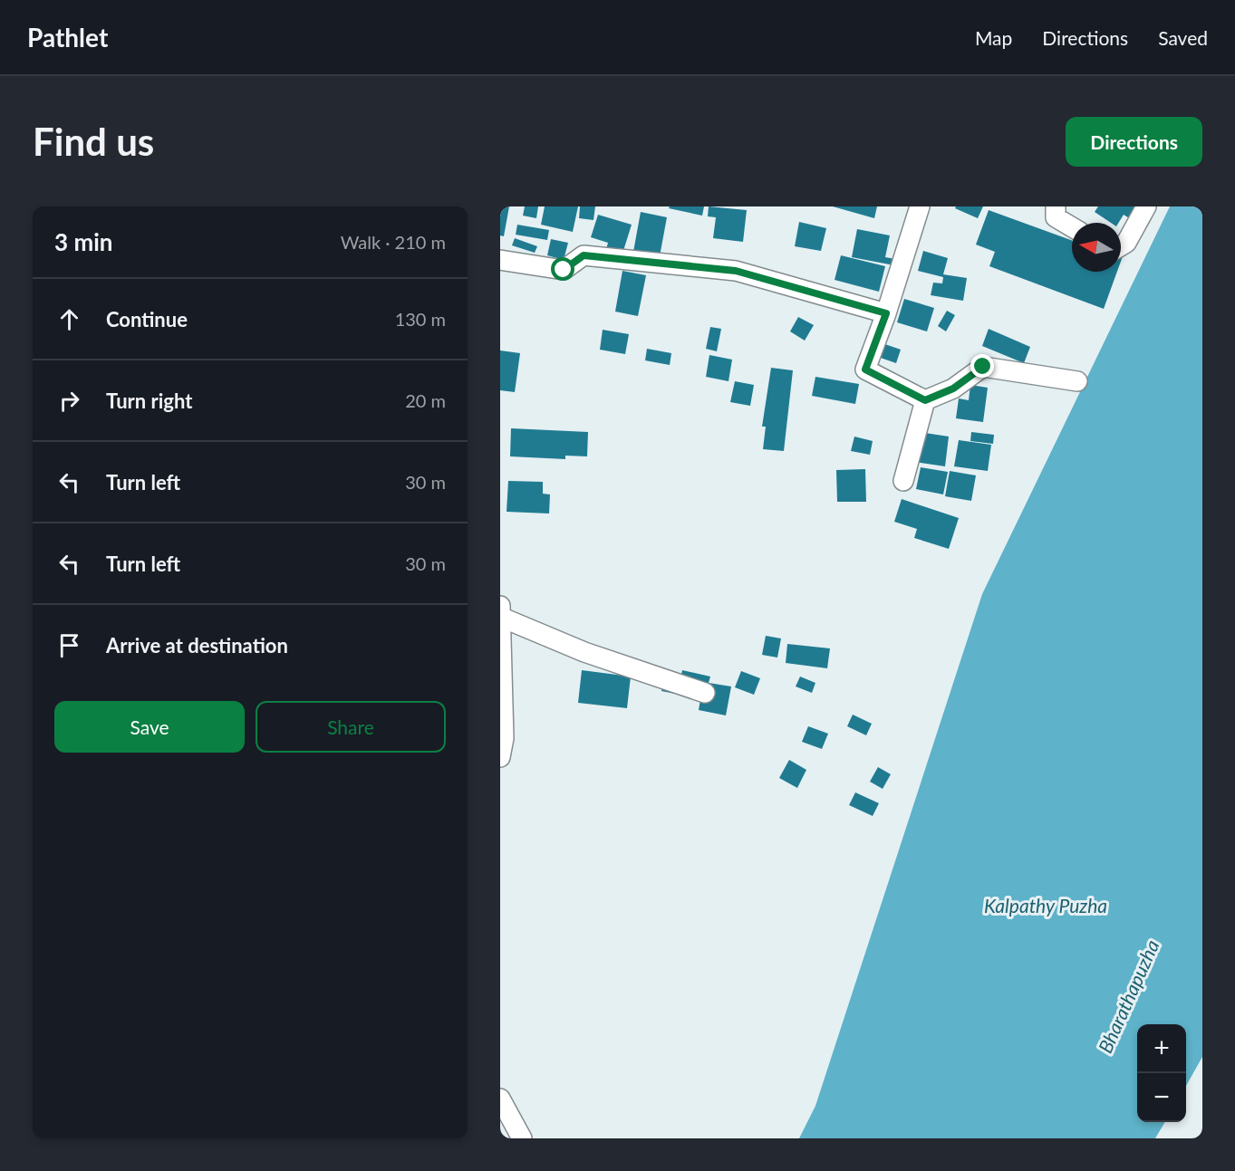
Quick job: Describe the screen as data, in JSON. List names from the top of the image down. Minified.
{"water":["Kalpathy Puzha","Bharathapuzha"],"north":"left","page":{"header":"Pathlet","nav":["Map","Directions","Saved"],"buttons":["Directions",["Save","Share"]],"title":"Find us","heading":["3 min","Walk · 210 m"],"list":[["Continue","130 m"],["Turn right","20 m"],["Turn left","30 m"],["Turn left","30 m"],"Arrive at destination"],"map_buttons":["+","−"]}}
